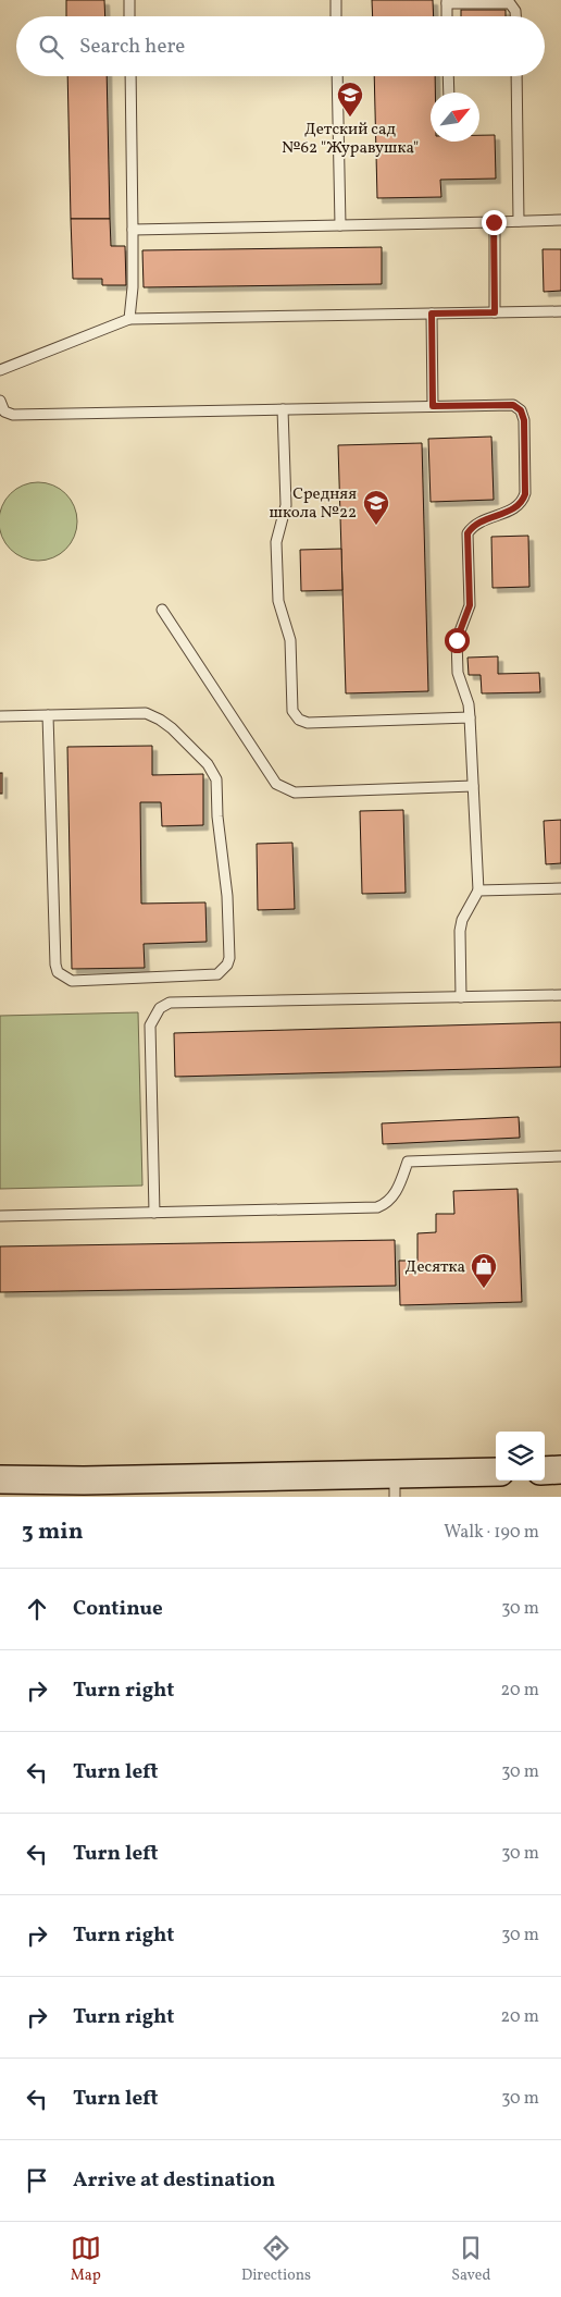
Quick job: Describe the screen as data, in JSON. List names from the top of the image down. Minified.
{"places":{"school or university":["Детский сад №62 \"Журавушка\"","Средняя школа №22"],"shop":["Десятка"]},"north":"top right","page":{"search":"Search here","heading":["3 min","Walk · 190 m"],"list":[["Continue","30 m"],["Turn right","20 m"],["Turn left","30 m"],["Turn left","30 m"],["Turn right","30 m"],["Turn right","20 m"],["Turn left","30 m"],"Arrive at destination"],"nav":["Map","Directions","Saved"]}}
